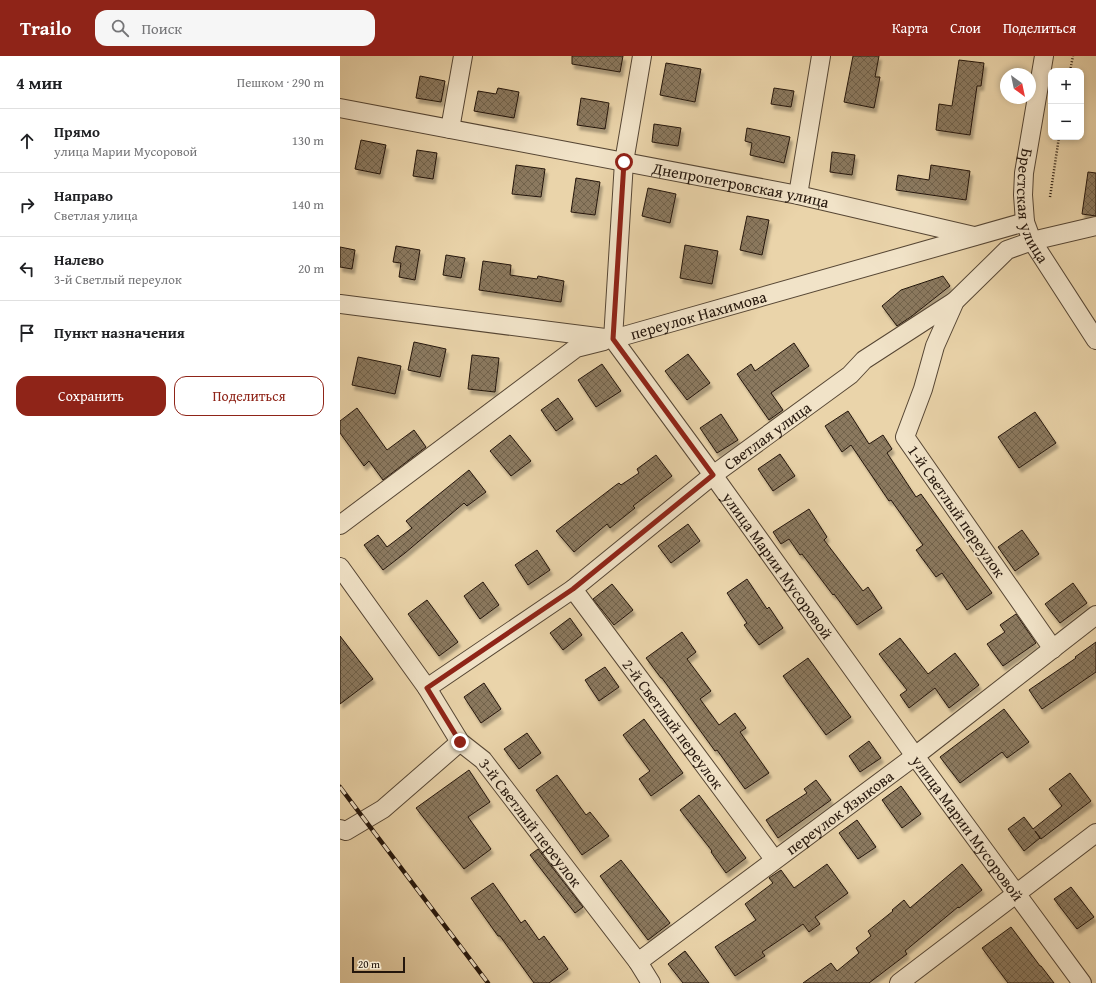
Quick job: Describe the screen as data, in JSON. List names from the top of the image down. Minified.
{"streets":{"street":["Днепропетровская улица","Брестская улица","переулок Нахимова","Светлая улица","1-й Светлый переулок","улица Марии Мусоровой","2-й Светлый переулок","переулок Языкова","3-й Светлый переулок"]},"crossings":[["Днепропетровская улица","переулок Нахимова"],["Брестская улица","переулок Нахимова"],["Брестская улица","1-й Светлый переулок"],["переулок Нахимова","улица Марии Мусоровой"],["Светлая улица","1-й Светлый переулок"],["Светлая улица","улица Марии Мусоровой"],["Светлая улица","2-й Светлый переулок"],["Светлая улица","3-й Светлый переулок"],["1-й Светлый переулок","переулок Языкова"],["улица Марии Мусоровой","переулок Языкова"],["2-й Светлый переулок","переулок Языкова"],["переулок Языкова","3-й Светлый переулок"]],"scale_bar":"20 m","north":"bottom right","page":{"header":"Trailo","search":"Поиск","nav":["Карта","Слои","Поделиться"],"heading":["4 мин","Пешком · 290 m"],"map_buttons":["+","−"],"list":[["Прямо","улица Марии Мусоровой","130 m"],["Направо","Светлая улица","140 m"],["Налево","3-й Светлый переулок","20 m"],"Пункт назначения"],"buttons":["Сохранить","Поделиться"],"scale":"20 m"}}
